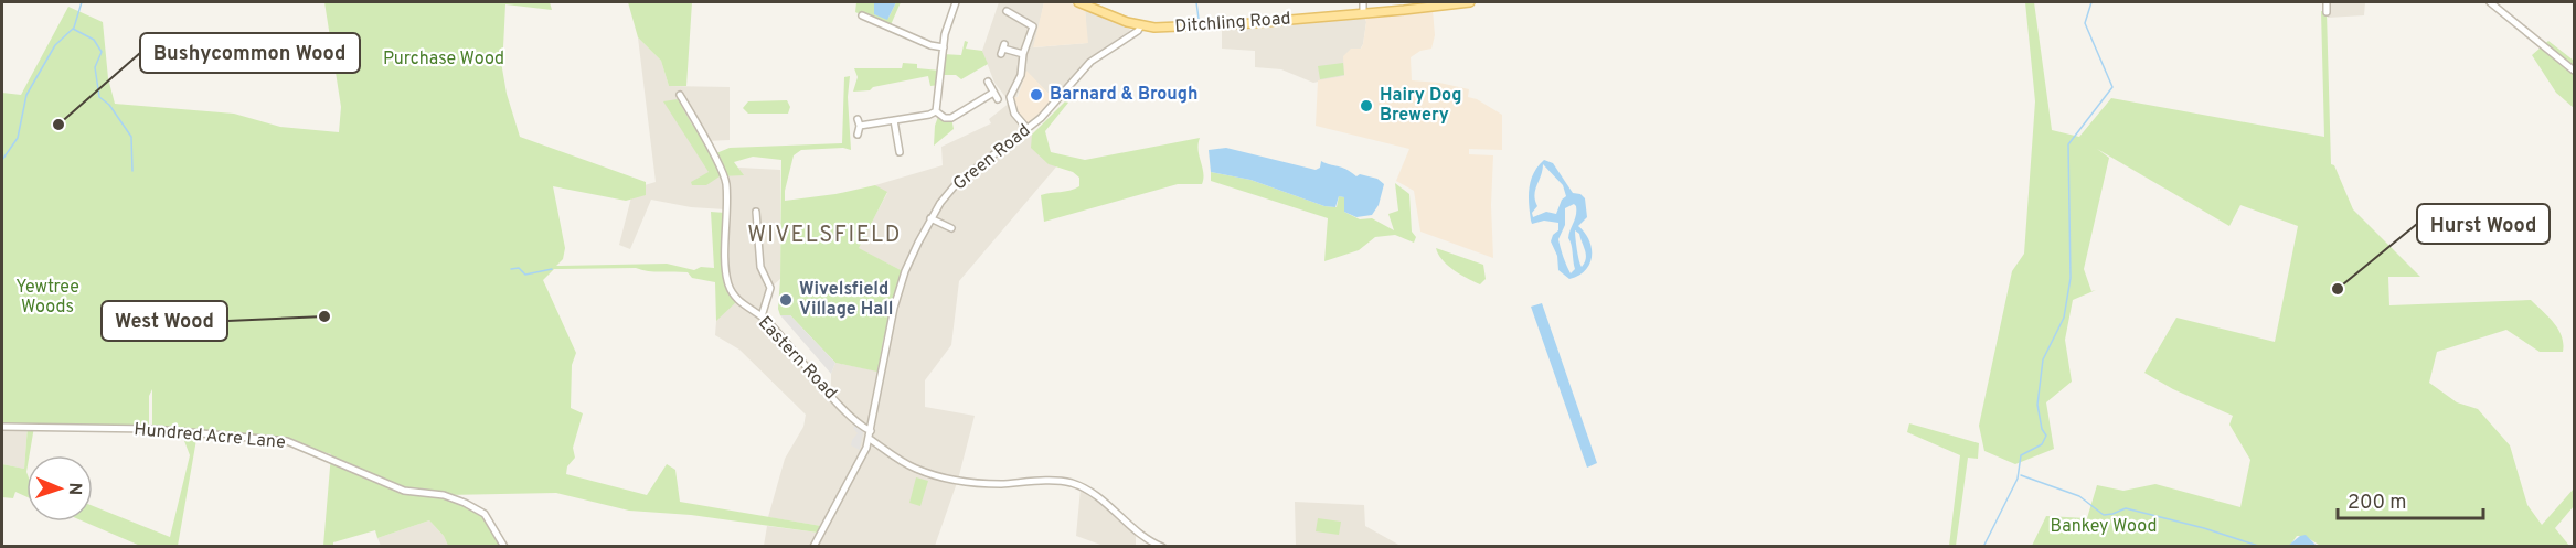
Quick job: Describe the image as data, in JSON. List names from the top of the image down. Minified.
{"streets":{"main road":["Ditchling Road"],"street":["Green Road","Eastern Road","Hundred Acre Lane"]},"crossings":[["Ditchling Road","Green Road"],["Green Road","Eastern Road"]],"districts":["WIVELSFIELD"],"parks":["Purchase Wood","Yewtree Woods","Bankey Wood"],"places":["Barnard & Brough","Hairy Dog Brewery","Bushycommon Wood","Hurst Wood","Wivelsfield Village Hall","West Wood"],"scale_bar":"200 m","north":"right"}
